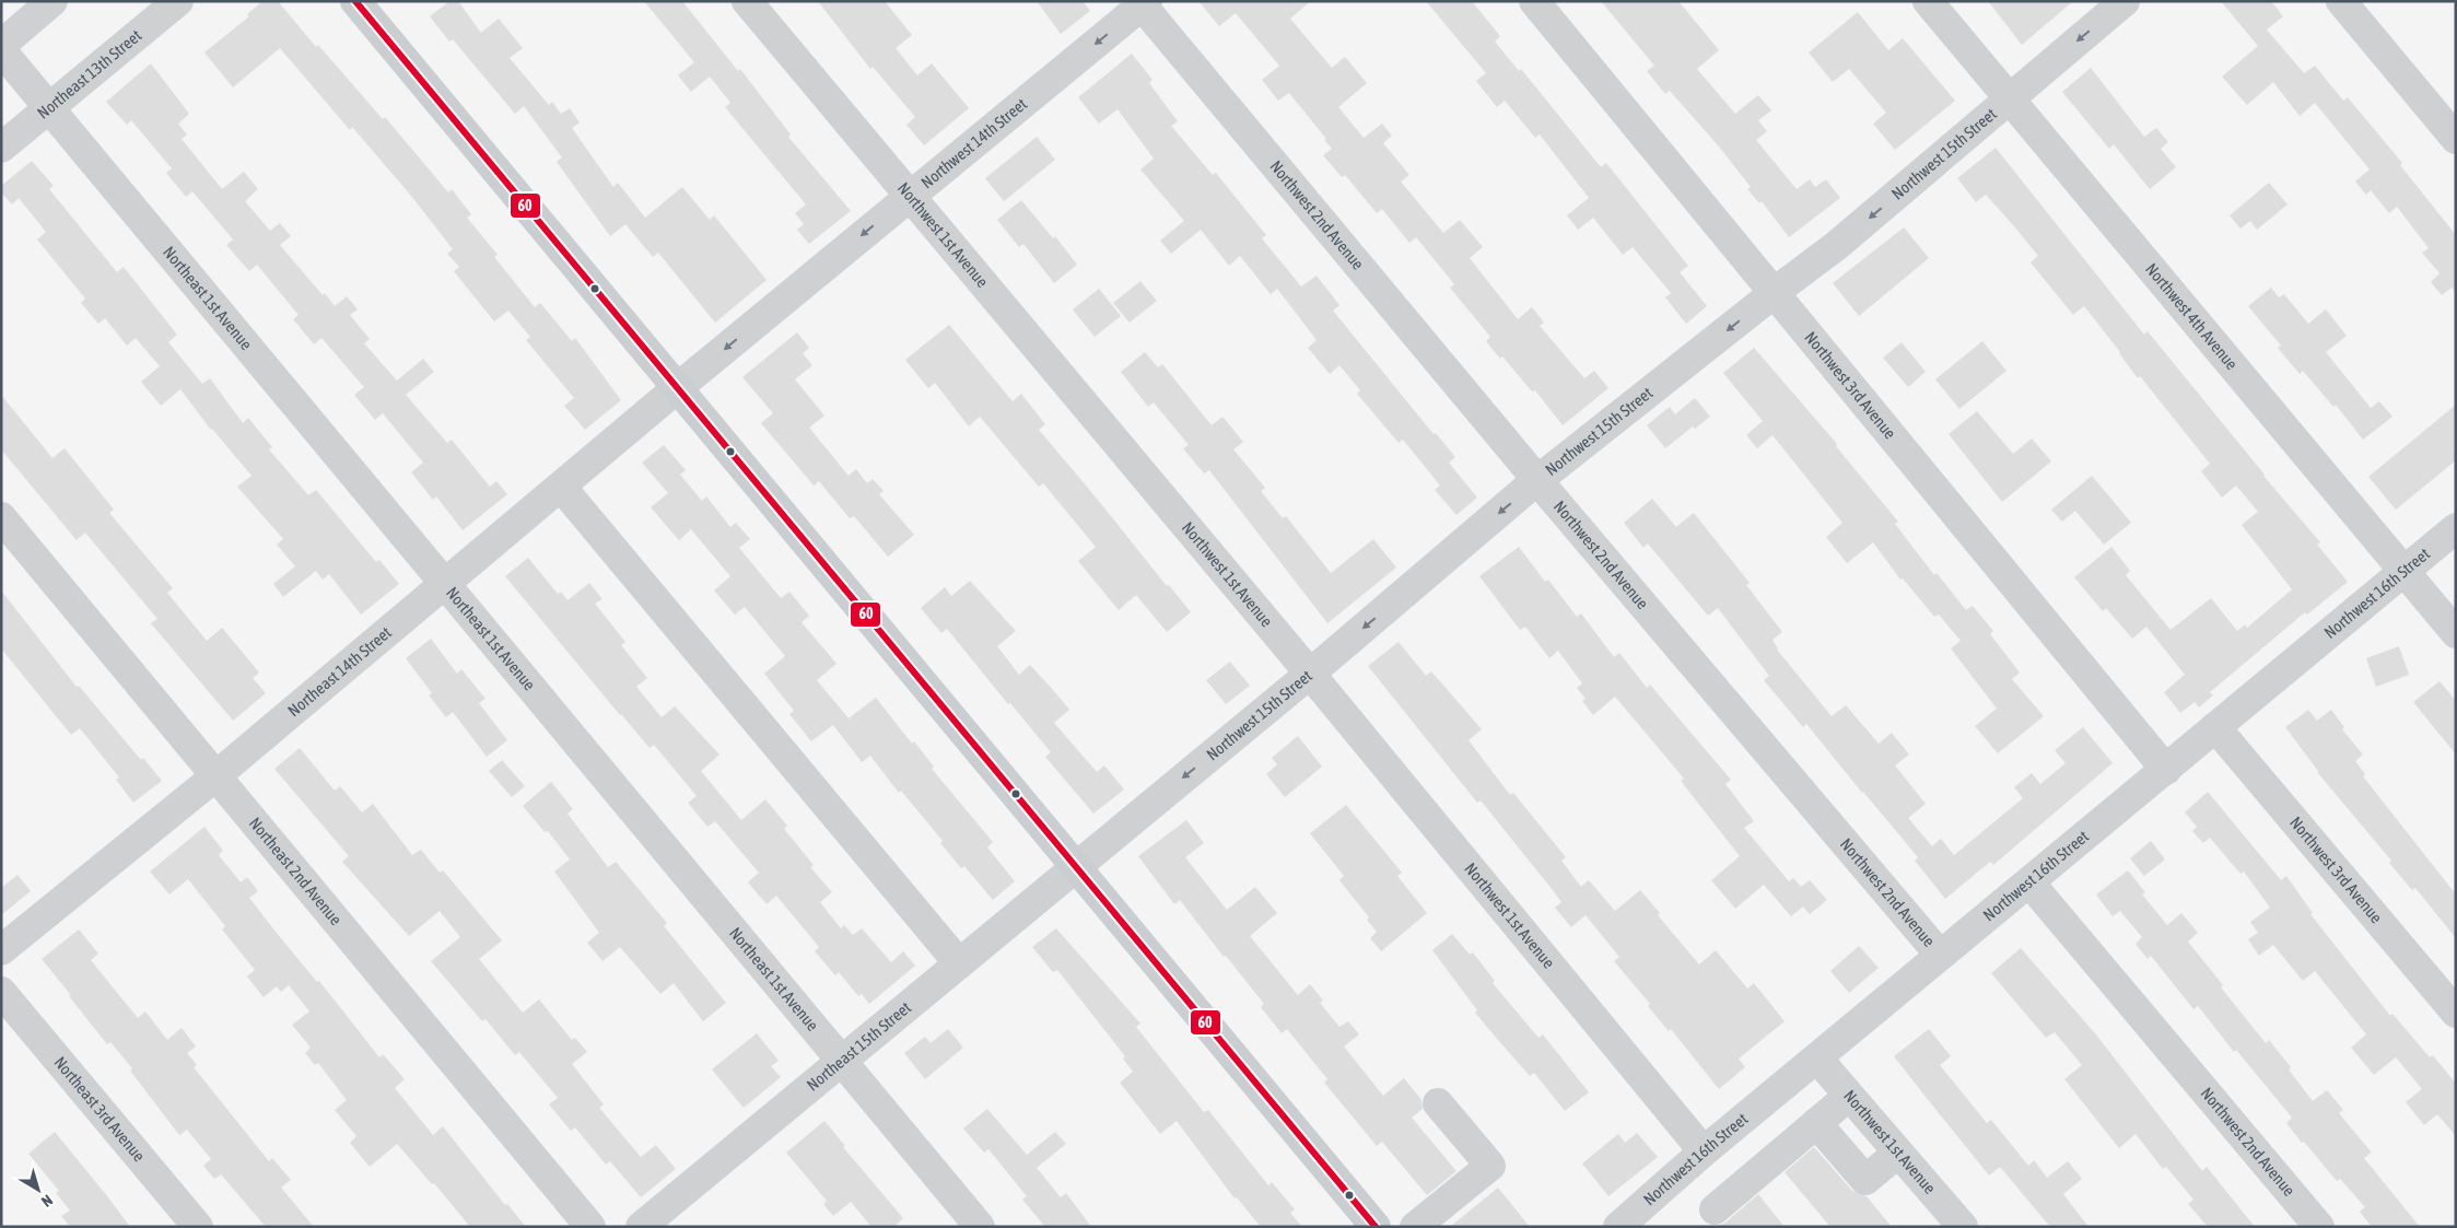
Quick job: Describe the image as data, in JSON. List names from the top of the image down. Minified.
{"streets":{"street":["Northeast 13th Street","Northwest 14th Street","Northwest 15th Street","Northwest 2nd Avenue","Northwest 1st Avenue","Northeast 1st Avenue","Northwest 4th Avenue","Northwest 3rd Avenue","Northwest 16th Street","Northeast 14th Street","Northeast 2nd Avenue","Northeast 15th Street","Northeast 3rd Avenue"]},"crossings":[["Northeast 13th Street","Northeast 1st Avenue"],["Northwest 14th Street","Northwest 2nd Avenue"],["Northwest 14th Street","Northwest 1st Avenue"],["Northwest 14th Street","Northeast 14th Street"],["Northwest 15th Street","Northwest 2nd Avenue"],["Northwest 15th Street","Northwest 1st Avenue"],["Northwest 15th Street","Northwest 4th Avenue"],["Northwest 15th Street","Northwest 3rd Avenue"],["Northwest 15th Street","Northeast 15th Street"],["Northwest 2nd Avenue","Northwest 16th Street"],["Northwest 1st Avenue","Northwest 16th Street"],["Northeast 1st Avenue","Northeast 14th Street"],["Northeast 1st Avenue","Northeast 15th Street"],["Northwest 4th Avenue","Northwest 16th Street"],["Northwest 3rd Avenue","Northwest 16th Street"],["Northeast 14th Street","Northeast 2nd Avenue"]],"one_way":["Northwest 14th Street","Northwest 15th Street"],"lines":["transit line 60"],"north":"bottom right"}
